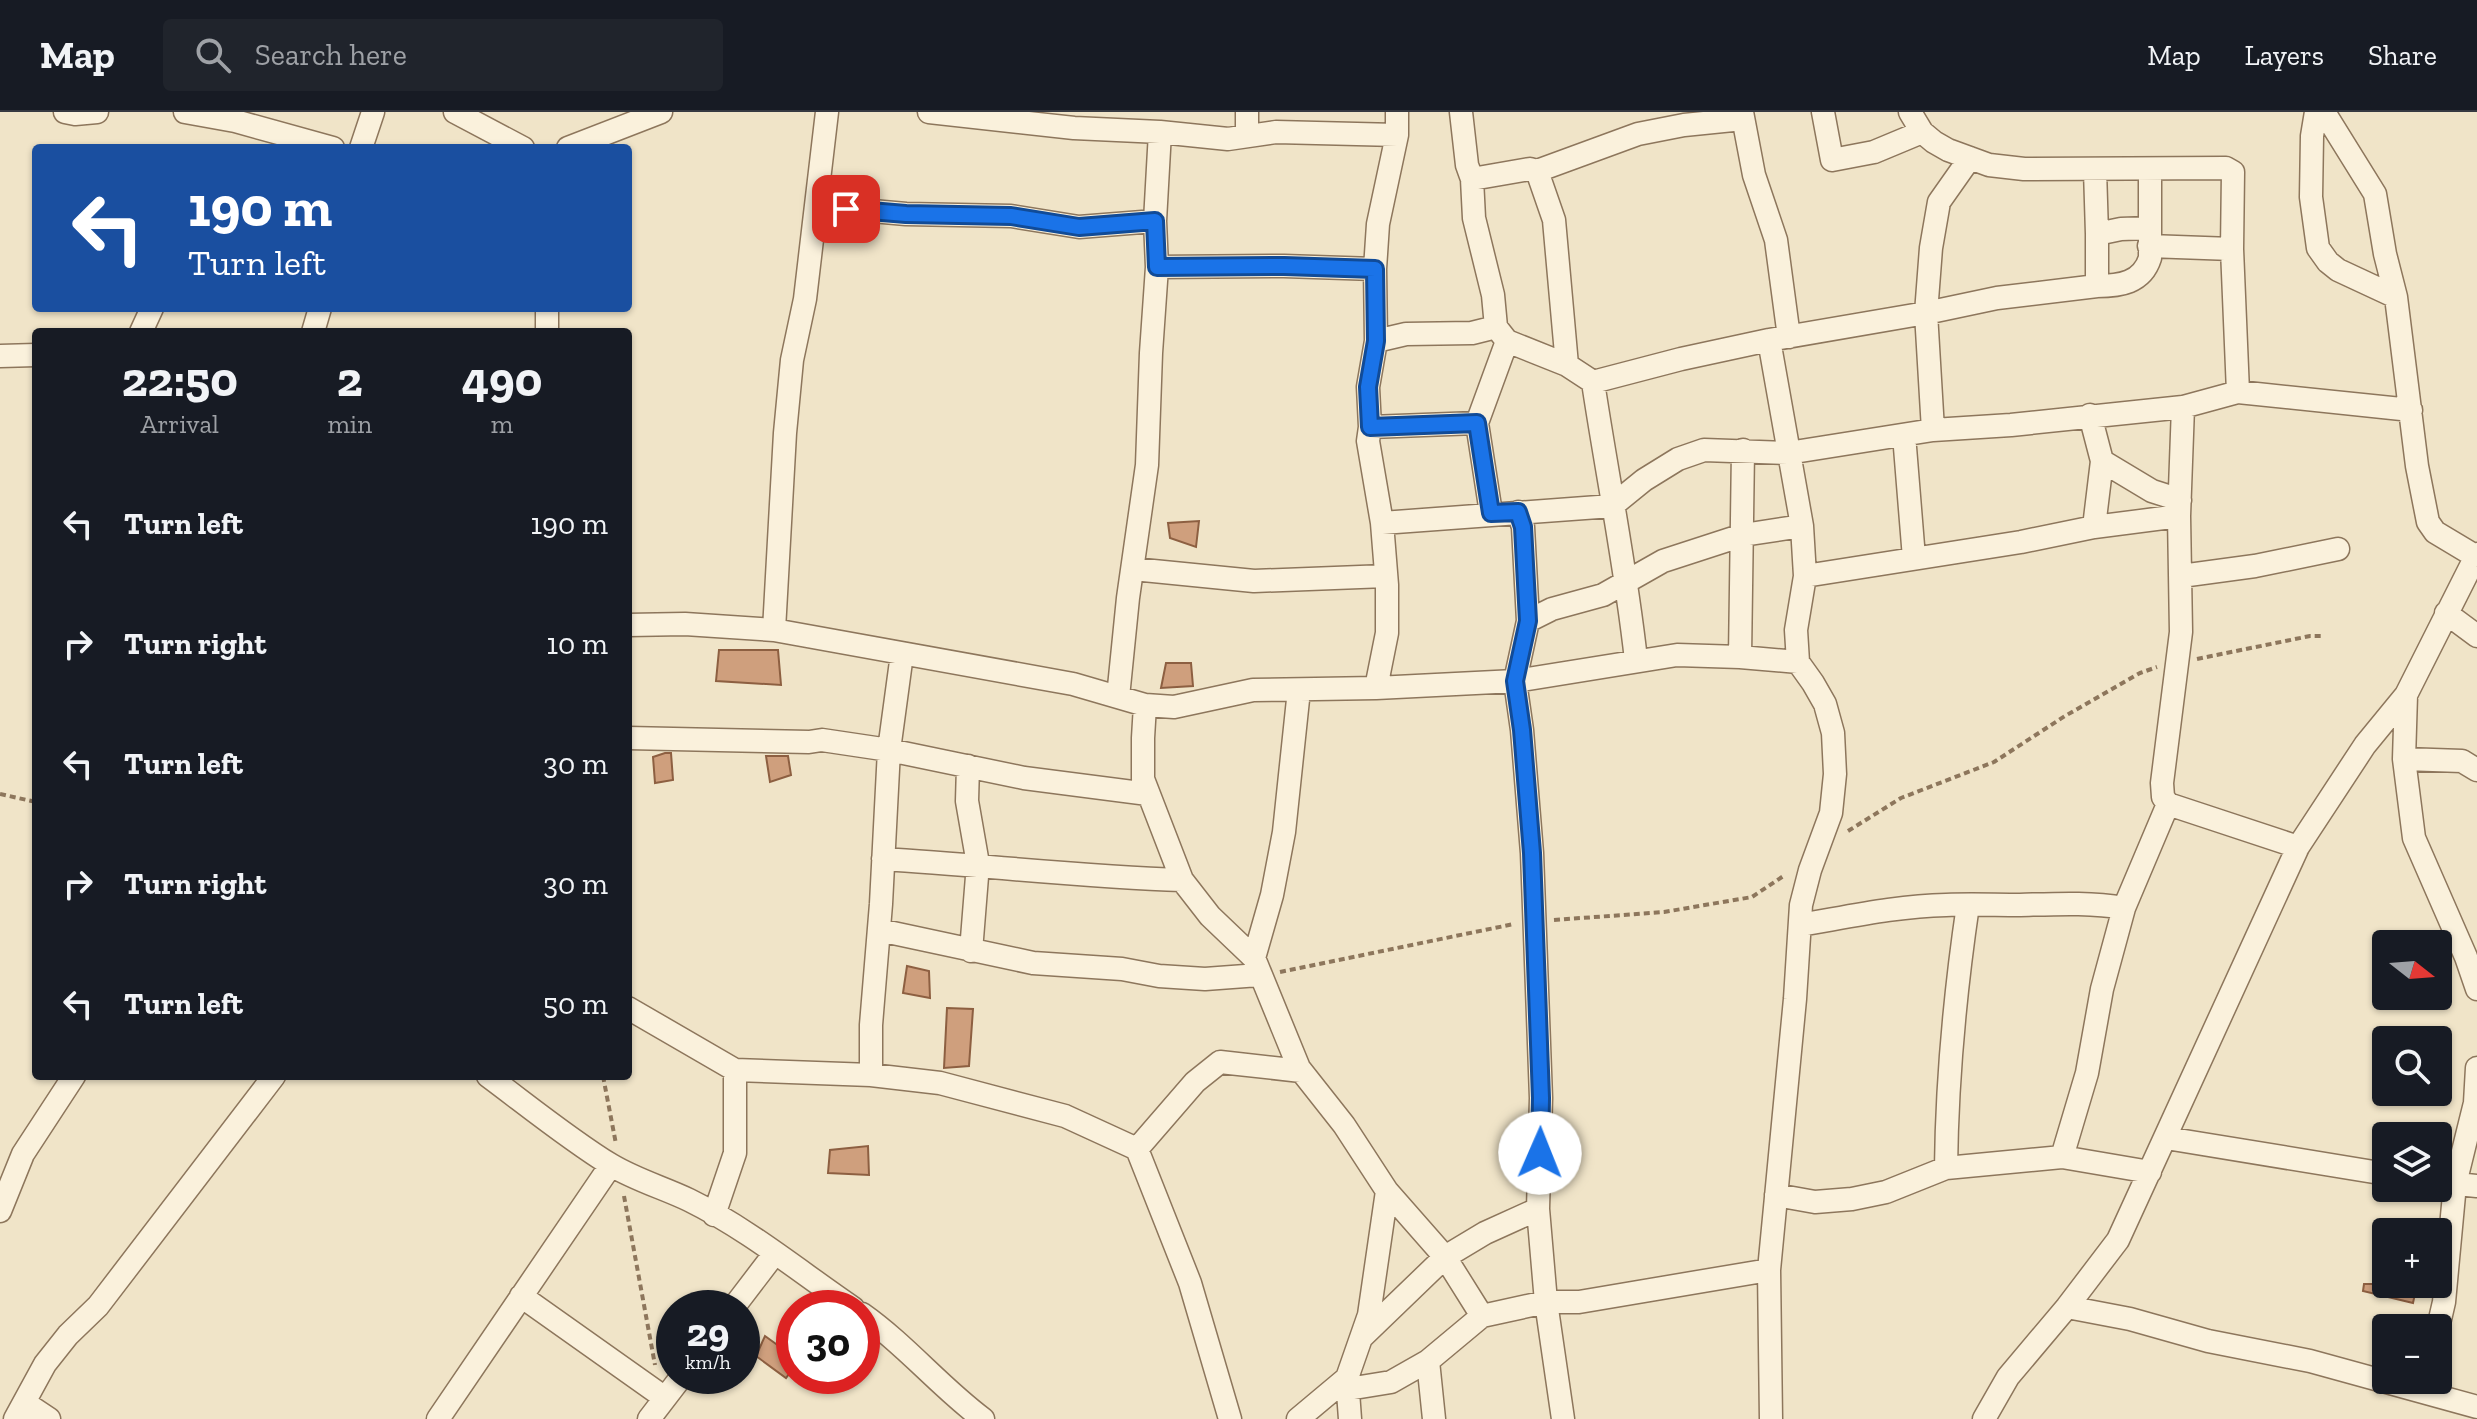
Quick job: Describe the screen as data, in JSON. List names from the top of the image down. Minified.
{"north":"right","page":{"header":"Map","search":"Search here","nav":["Map","Layers","Share"],"turn":["190 m","Turn left"],"eta":["22:50","Arrival","2","min","490","m"],"list":[{"name":"Turn left","value":"190 m"},{"name":"Turn right","value":"10 m"},{"name":"Turn left","value":"30 m"},{"name":"Turn right","value":"30 m"},{"name":"Turn left","value":"50 m"}],"map_buttons":["+","−"],"speed":"29 km/h","limit":"30"}}
